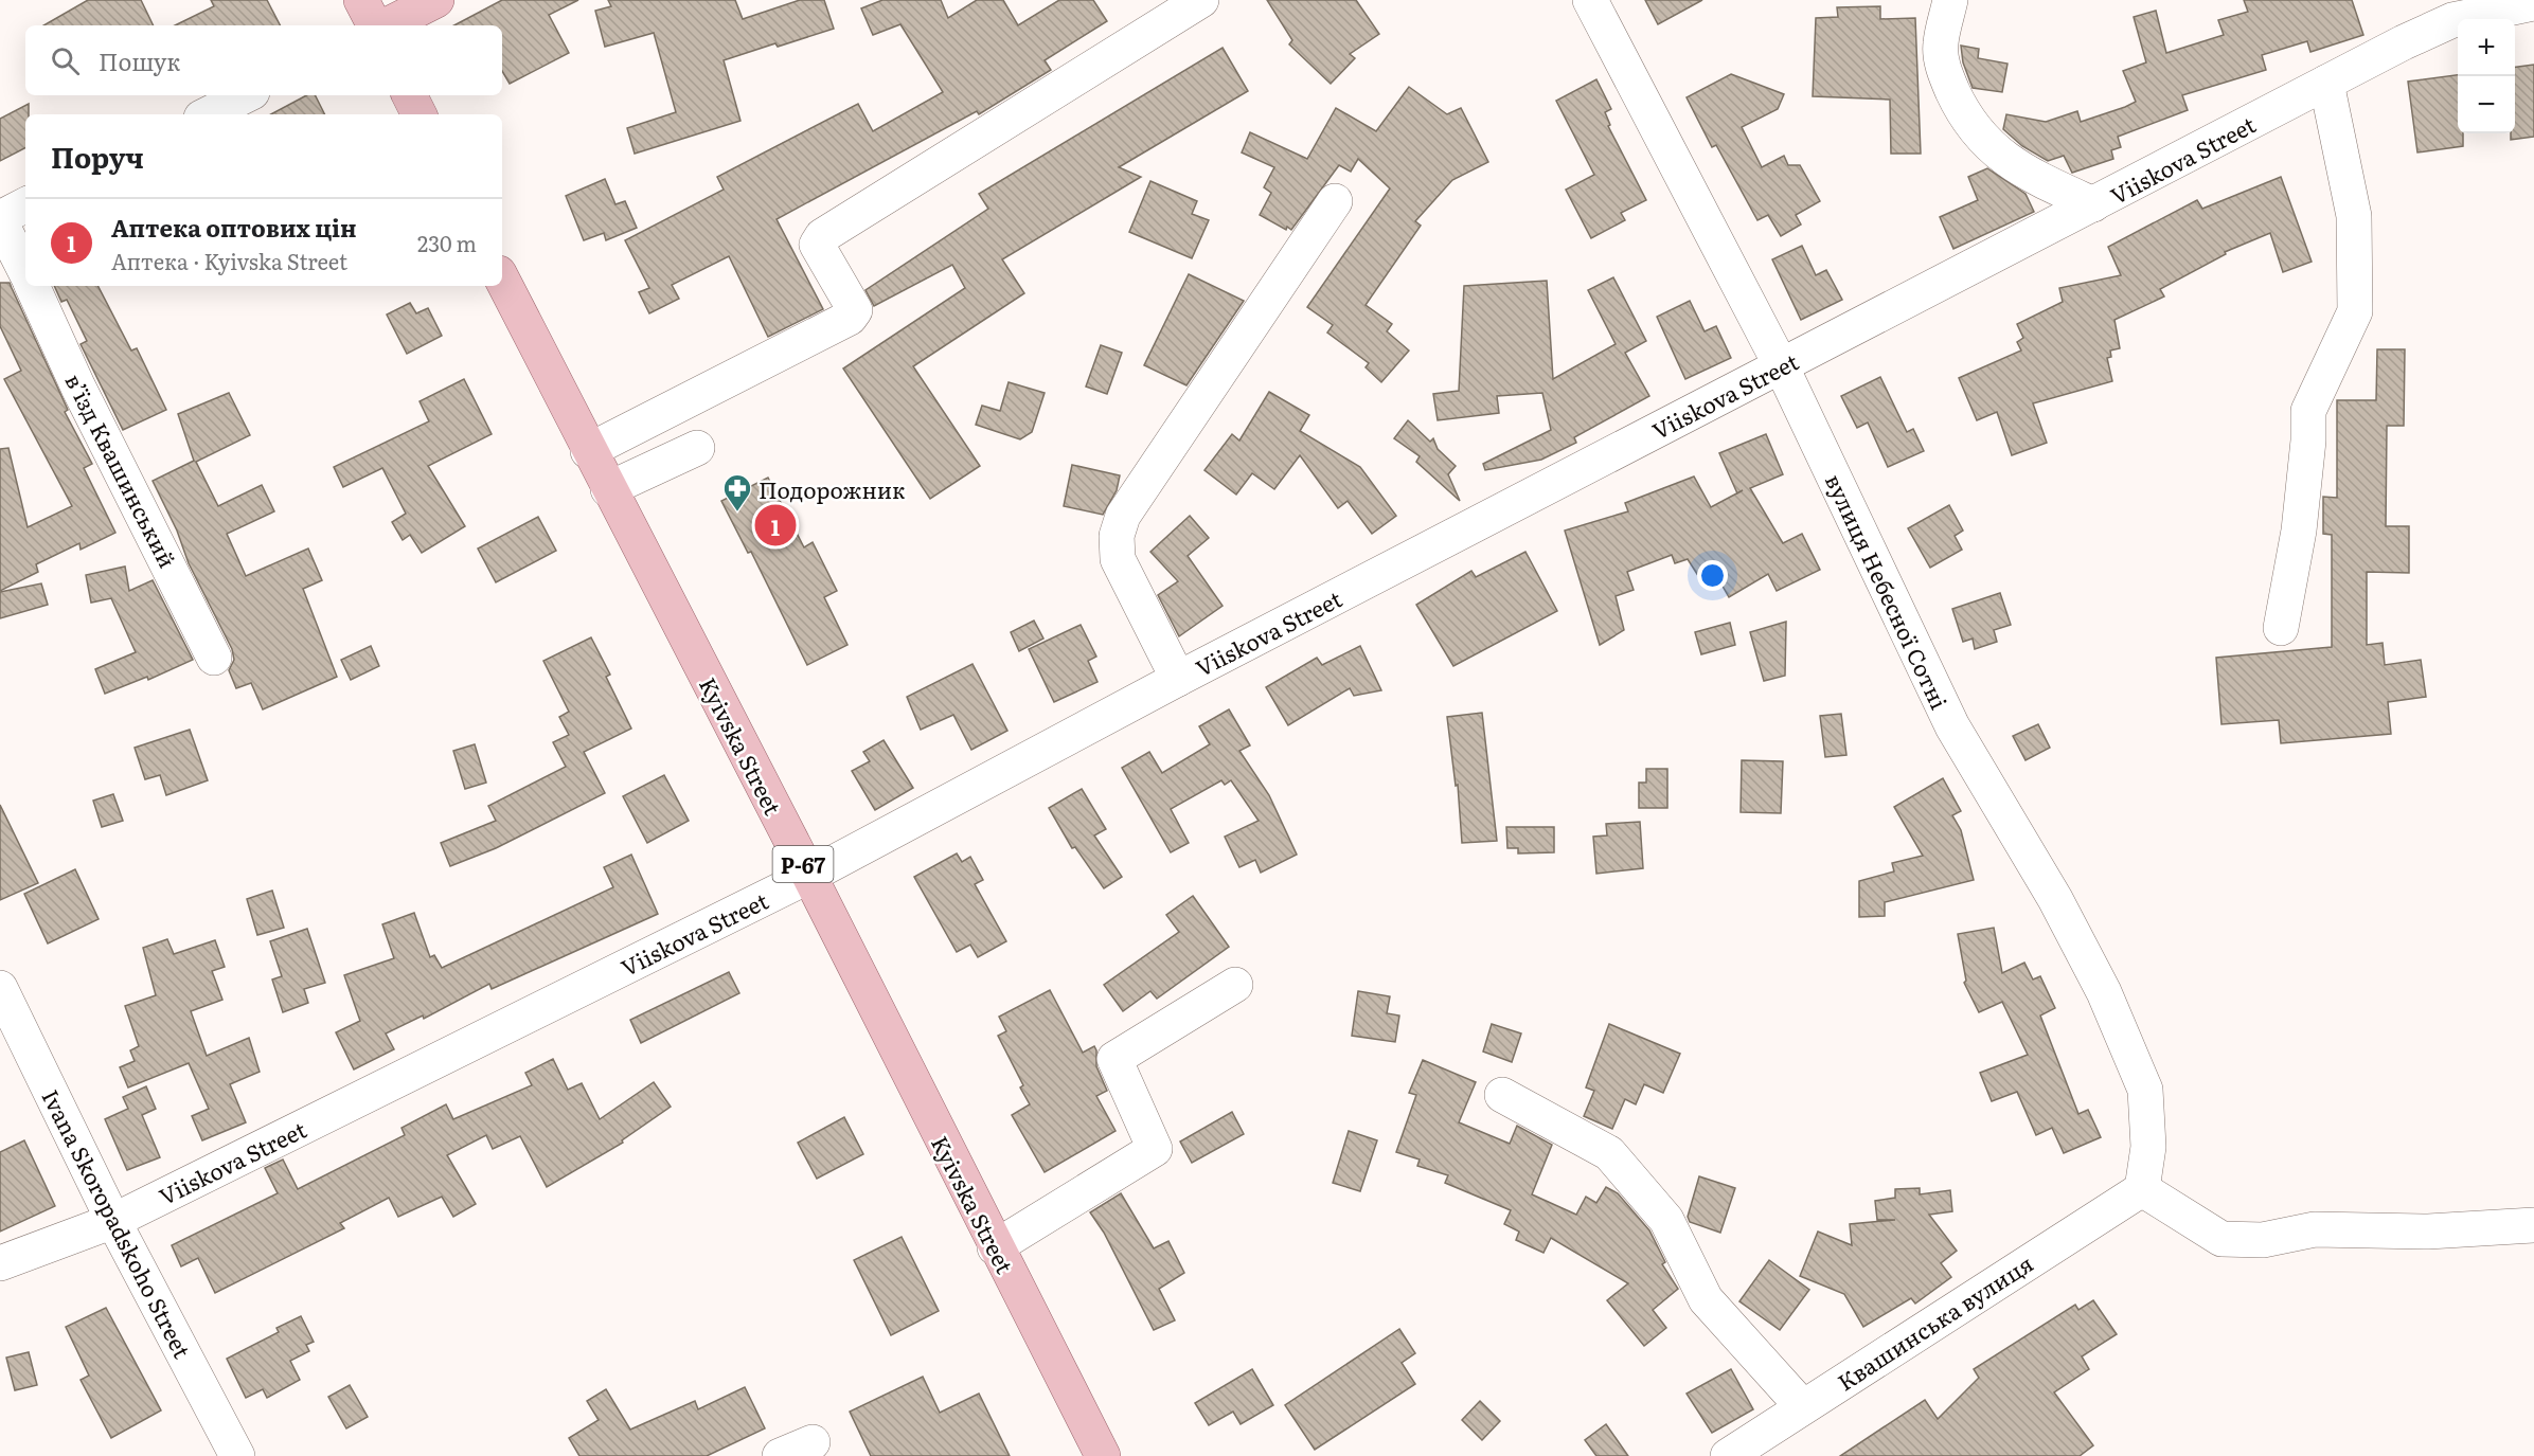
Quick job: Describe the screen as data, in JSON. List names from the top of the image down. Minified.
{"streets":{"main road":["Kyivska Street","Р-67"],"street":["Viiskova Street","в’їзд Квашинський","вулиця Небесної Сотні","Ivana Skoropadskoho Street","Квашинська вулиця"]},"crossings":[["Viiskova Street","вулиця Небесної Сотні"],["Viiskova Street","Kyivska Street"],["Viiskova Street","Ivana Skoropadskoho Street"],["вулиця Небесної Сотні","Квашинська вулиця"]],"places":{"pharmacy":["Подорожник"]},"page":{"map_buttons":["+","−"],"search":"Пошук","heading":"Поруч","list":[{"mark":"1","name":"Аптека оптових цін","note":"Аптека · Kyivska Street","value":"230 m"}],"pins":"1"}}
